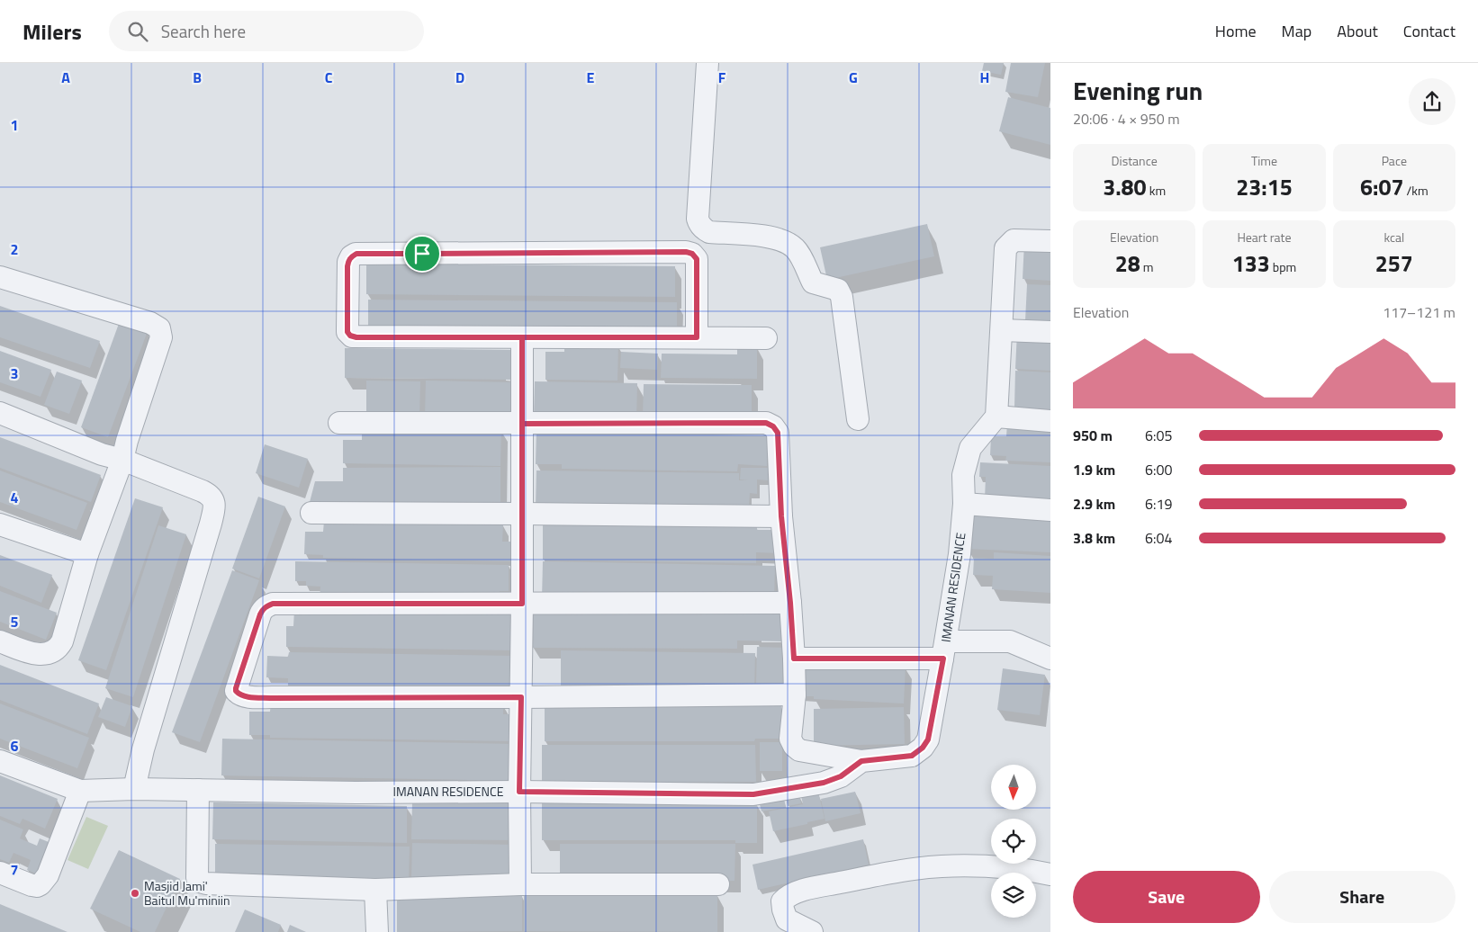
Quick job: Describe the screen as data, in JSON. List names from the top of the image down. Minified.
{"streets":{"street":["IMANAN RESIDENCE"]},"places":["Masjid Jami' Baitul Mu'miniin"],"north":"bottom","page":{"header":"Milers","search":"Search here","nav":["Home","Map","About","Contact"],"heading":["Evening run","20:06 · 4 × 950 m"],"stats":[["Distance","3.80 km"],["Time","23:15"],["Pace","6:07 /km"],["Elevation","28 m"],["Heart rate","133 bpm"],["kcal","257"]],"chart":["Elevation","117–121 m"],"list":[{"name":"950 m","note":"6:05"},{"name":"1.9 km","note":"6:00"},{"name":"2.9 km","note":"6:19"},{"name":"3.8 km","note":"6:04"}],"buttons":["Save","Share"]},"grid":{"columns":["A","B","C","D","E","F","G","H"],"rows":["1","2","3","4","5","6","7"]}}
